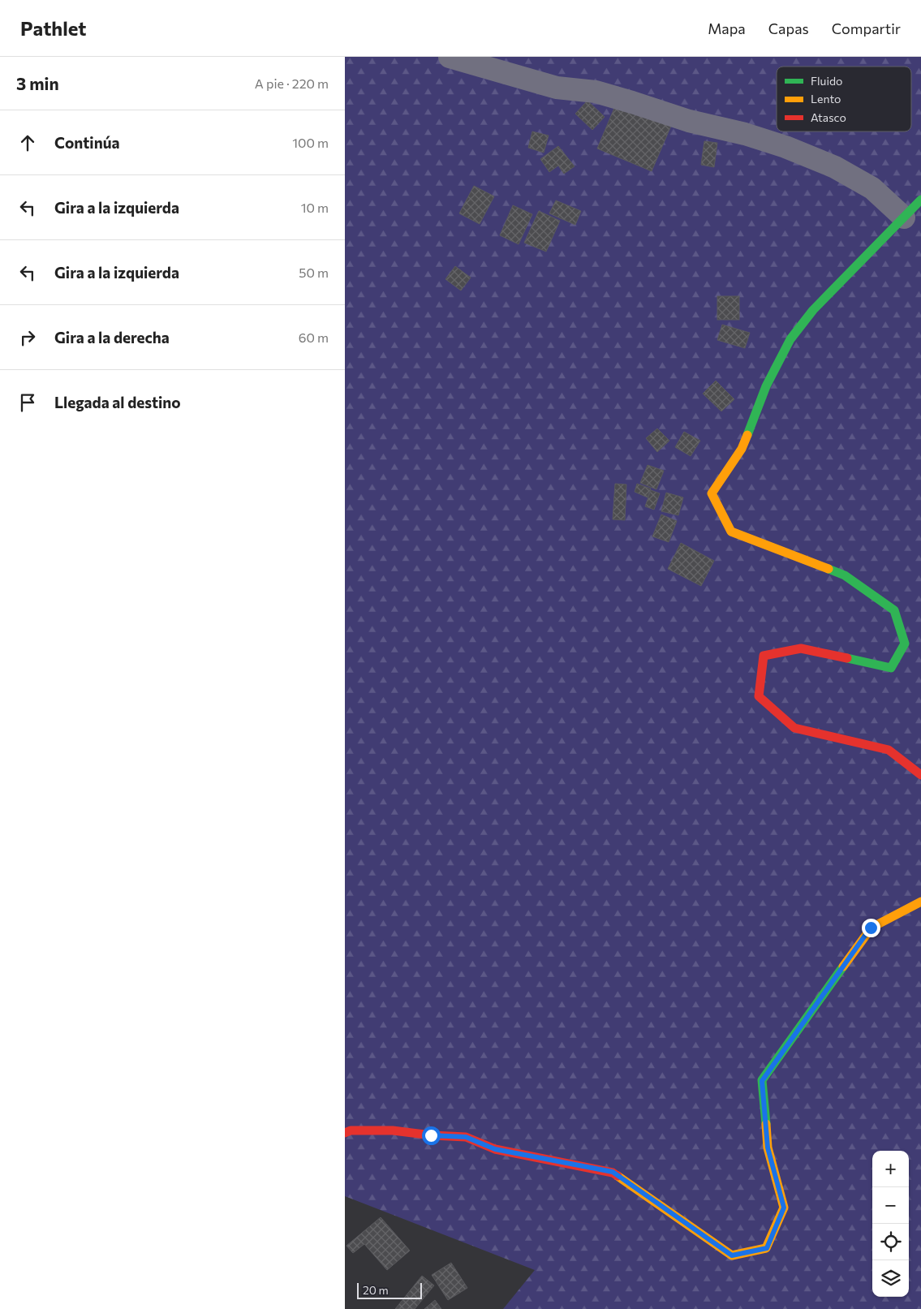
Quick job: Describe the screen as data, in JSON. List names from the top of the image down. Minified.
{"legend":["Fluido","Lento","Atasco"],"scale_bar":"20 m","page":{"header":"Pathlet","nav":["Mapa","Capas","Compartir"],"heading":["3 min","A pie · 220 m"],"list":[["Continúa","100 m"],["Gira a la izquierda","10 m"],["Gira a la izquierda","50 m"],["Gira a la derecha","60 m"],"Llegada al destino"],"map_buttons":["+","−"],"scale":"20 m"}}
